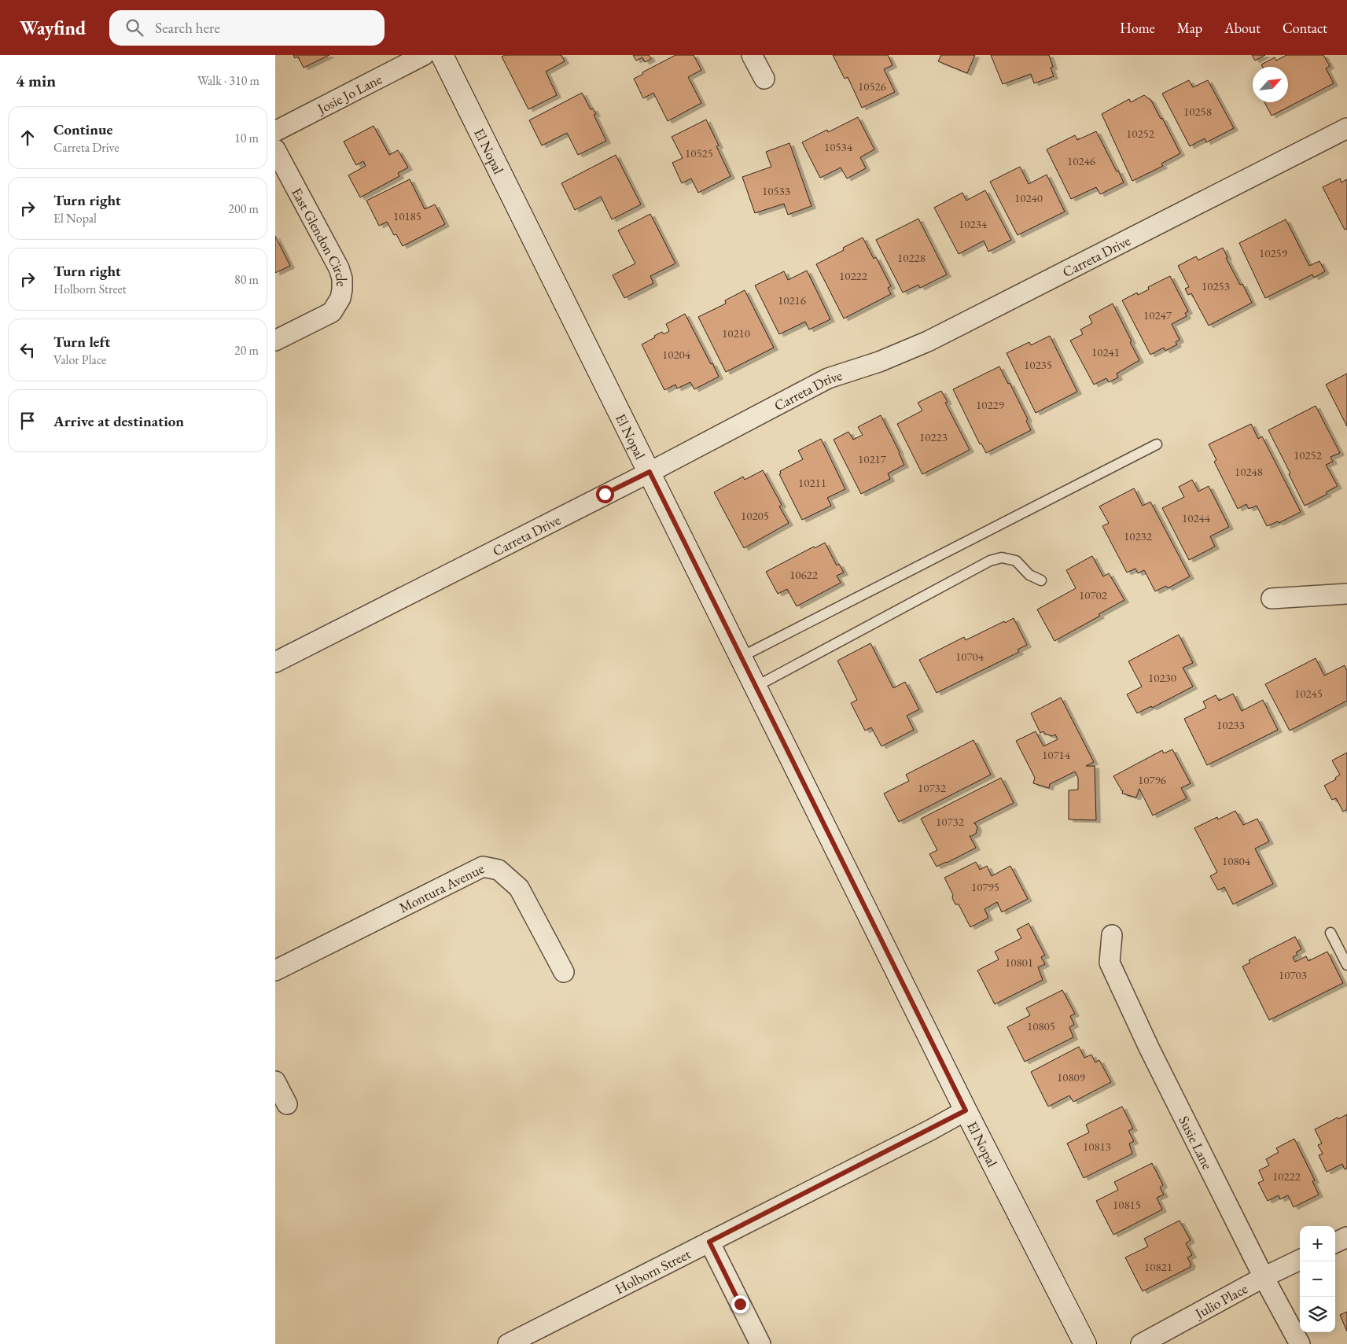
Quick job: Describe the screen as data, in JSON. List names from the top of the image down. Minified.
{"streets":{"main road":["El Nopal"],"street":["Josie Jo Lane","East Glendon Circle","Carreta Drive","Montura Avenue","Susie Lane","Holborn Street","Julio Place"]},"crossings":[["El Nopal","Carreta Drive"],["El Nopal","Holborn Street"],["Susie Lane","Julio Place"]],"house_numbers":["10526","10258","10252","10534","10525","10246","10533","10240","10185","10234","10259","10228","10222","10253","10216","10247","10210","10241","10204","10235","10229","10223","10252","10217","10248","10211","10205","10244","10232","10622","10702","10704","10230","10245","10233","10714","10796","10732","10732","10804","10795","10801","10703","10805","10809","10813","10222","10815","10821"],"north":"top right","page":{"header":"Wayfind","search":"Search here","nav":["Home","Map","About","Contact"],"heading":["4 min","Walk · 310 m"],"list":[["Continue","Carreta Drive","10 m"],["Turn right","El Nopal","200 m"],["Turn right","Holborn Street","80 m"],["Turn left","Valor Place","20 m"],"Arrive at destination"],"map_buttons":["+","−"]}}
